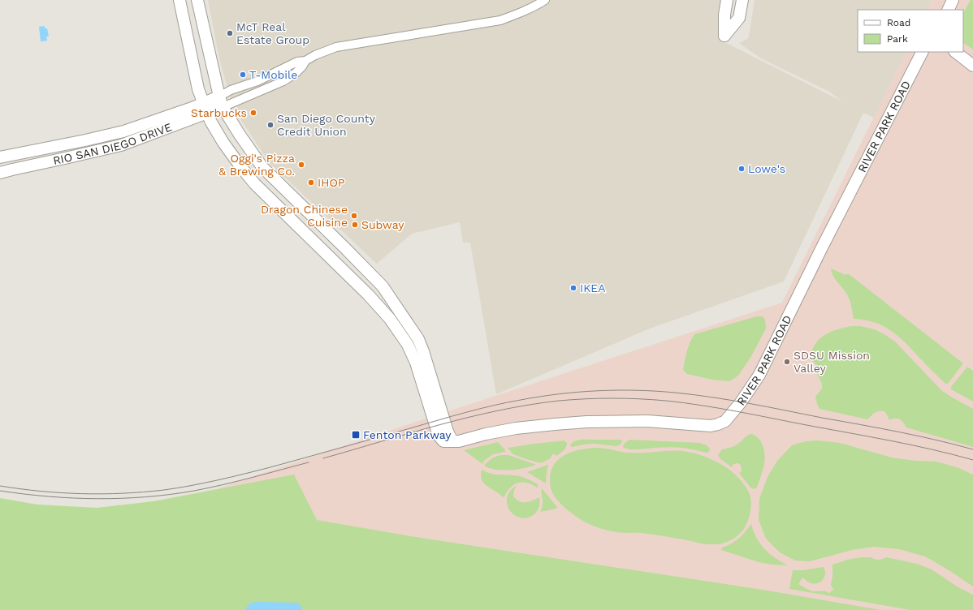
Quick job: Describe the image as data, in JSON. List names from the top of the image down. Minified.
{"streets":{"street":["RIVER PARK ROAD","RIO SAN DIEGO DRIVE"]},"places":{"other":["McT Real Estate Group","T-Mobile","Starbucks","San Diego County Credit Union","Oggi's Pizza & Brewing Co.","Lowe's","IHOP","Dragon Chinese Cuisine","Subway","IKEA","SDSU Mission Valley"],"transit":["Fenton Parkway"]},"legend":["Road","Park"]}
